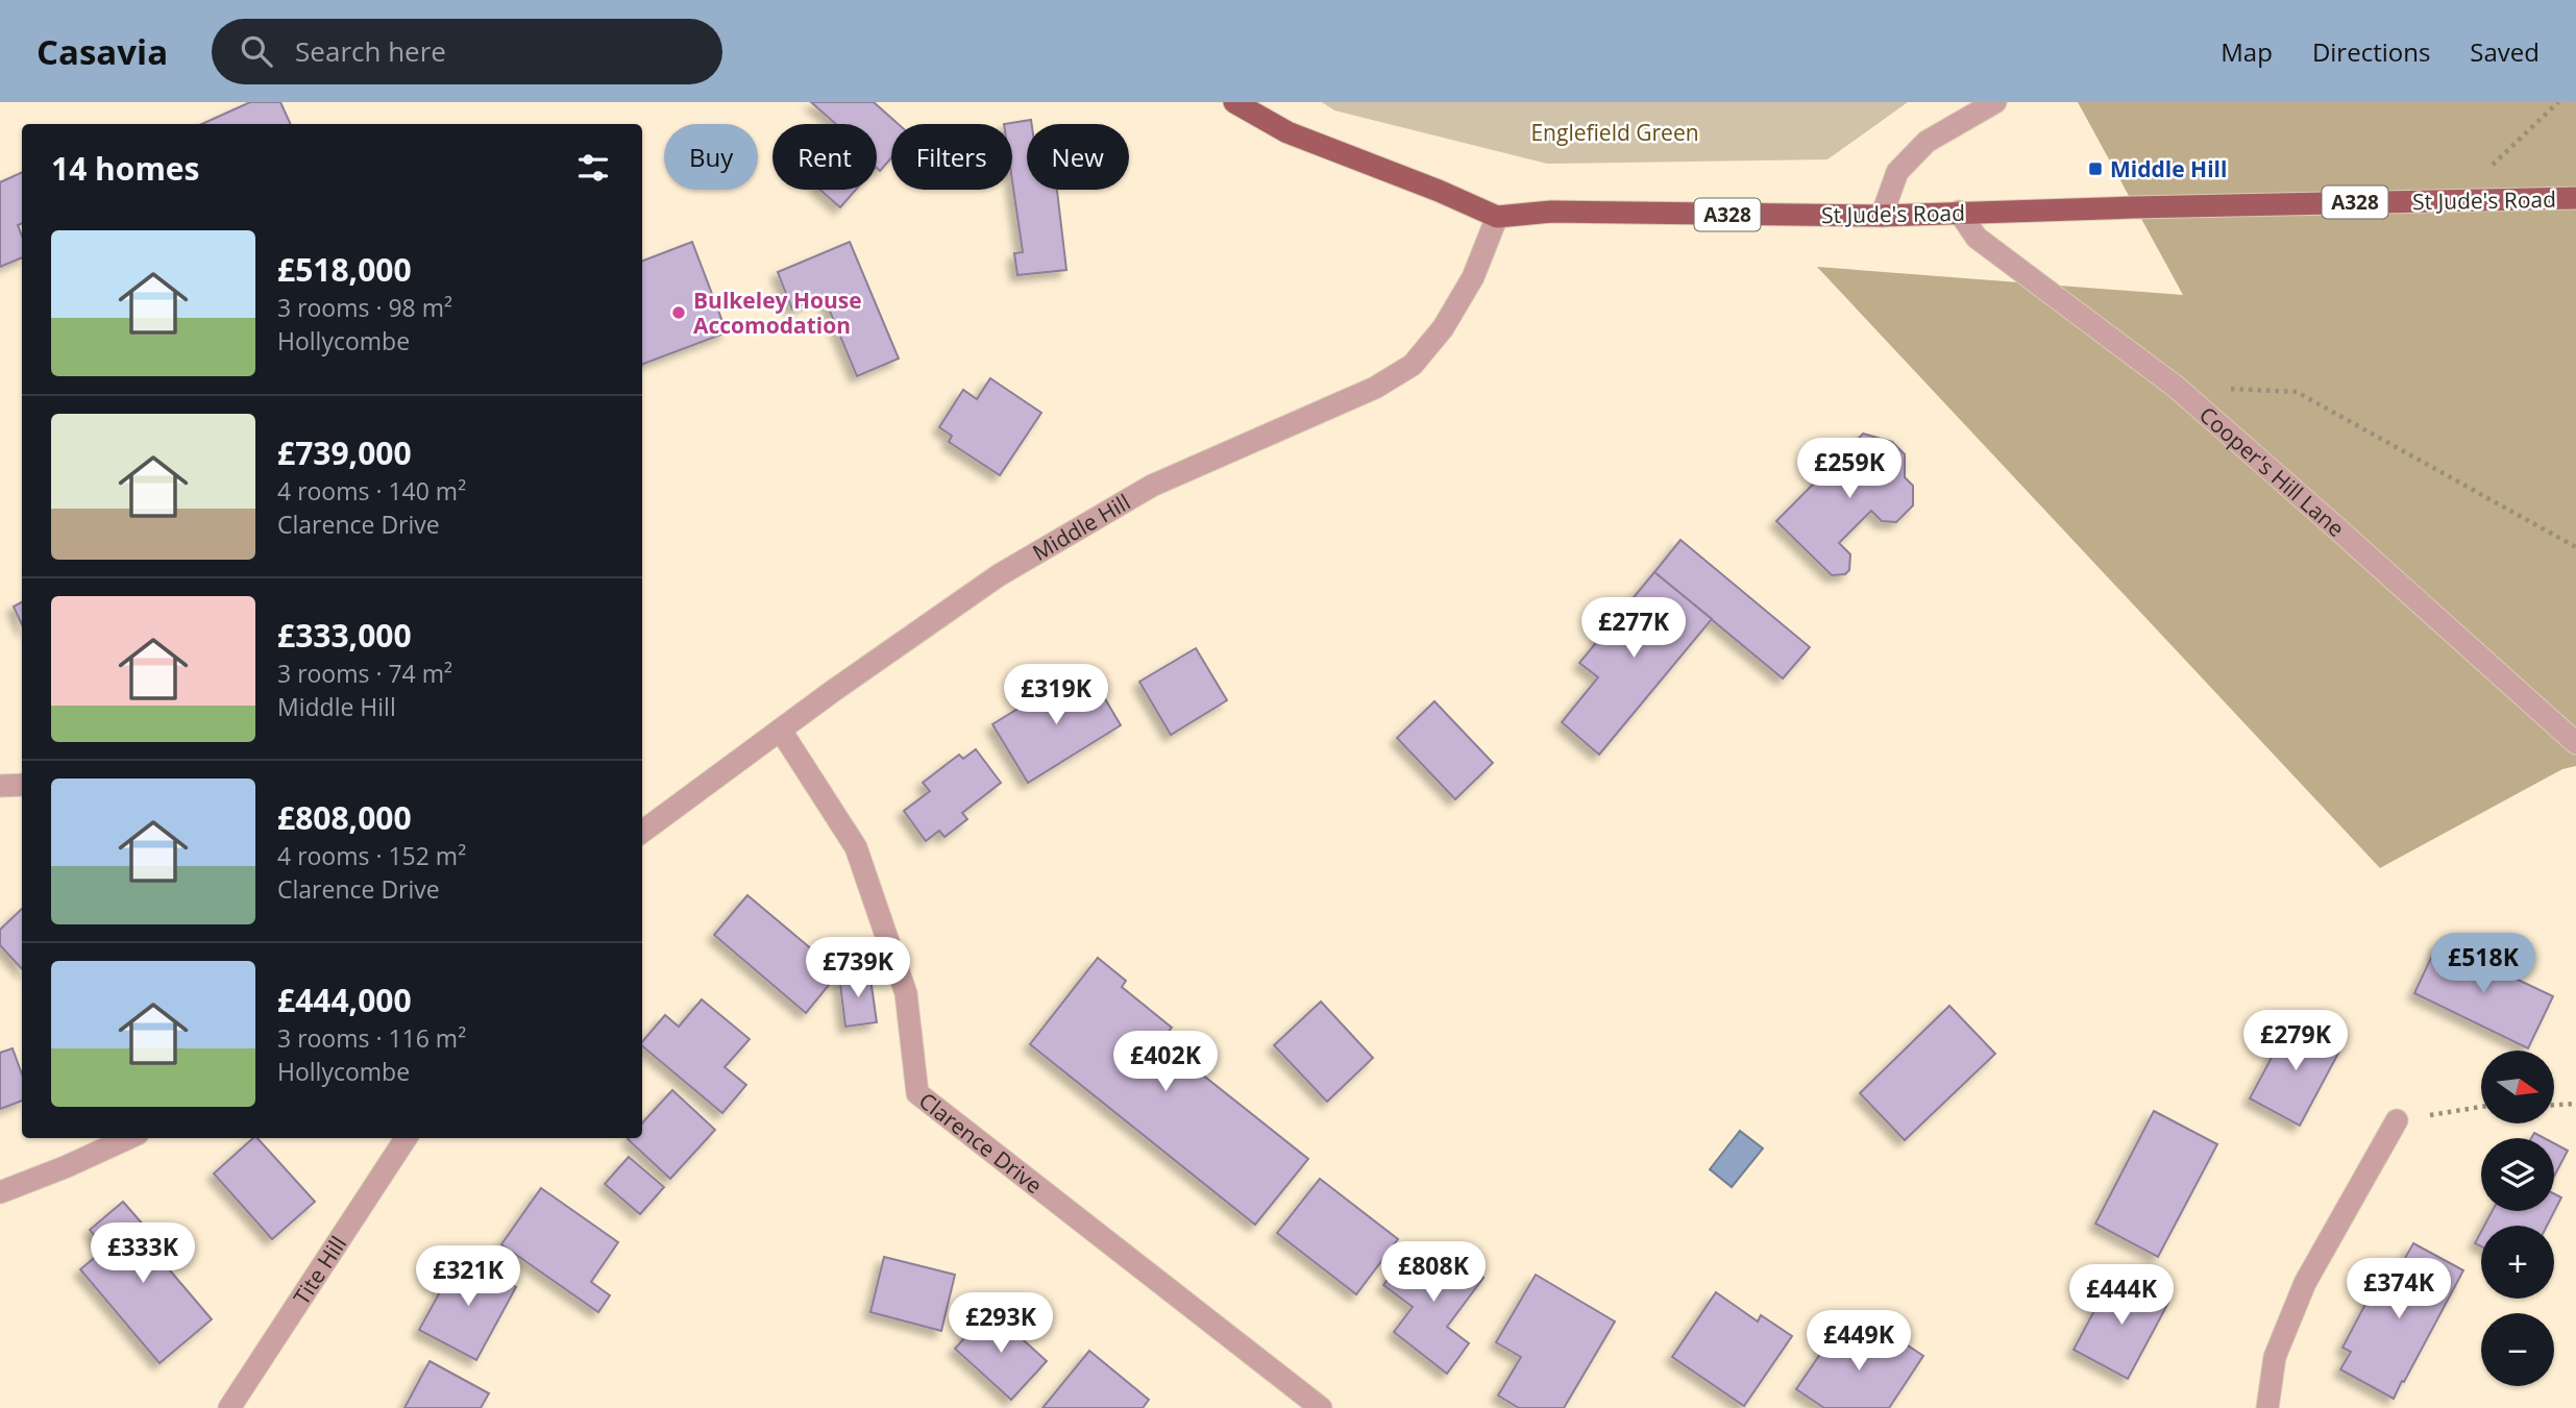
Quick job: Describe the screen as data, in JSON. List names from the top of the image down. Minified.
{"streets":{"main road":["St Jude's Road","A328"],"street":["Cooper's Hill Lane","Middle Hill","Clarence Drive","Tite Hill"]},"crossings":[["St Jude's Road","Cooper's Hill Lane"],["St Jude's Road","Middle Hill"],["Middle Hill","Clarence Drive"]],"parks":["Englefield Green"],"places":{"transit":["Middle Hill"],"other":["Bulkeley House Accomodation"]},"north":"right","page":{"header":"Casavia","search":"Search here","nav":["Map","Directions","Saved"],"chip":["Buy","Rent","Filters","New"],"heading":"14 homes","list":[{"name":"£518,000","note":"3 rooms · 98 m² · Hollycombe"},{"name":"£739,000","note":"4 rooms · 140 m² · Clarence Drive"},{"name":"£333,000","note":"3 rooms · 74 m² · Middle Hill"},{"name":"£808,000","note":"4 rooms · 152 m² · Clarence Drive"},{"name":"£444,000","note":"3 rooms · 116 m² · Hollycombe"}],"price":["£259K","£277K","£319K","£518K","£739K","£279K","£402K","£333K","£808K","£321K","£374K","£444K","£293K","£449K"],"map_buttons":["+","−"]}}
